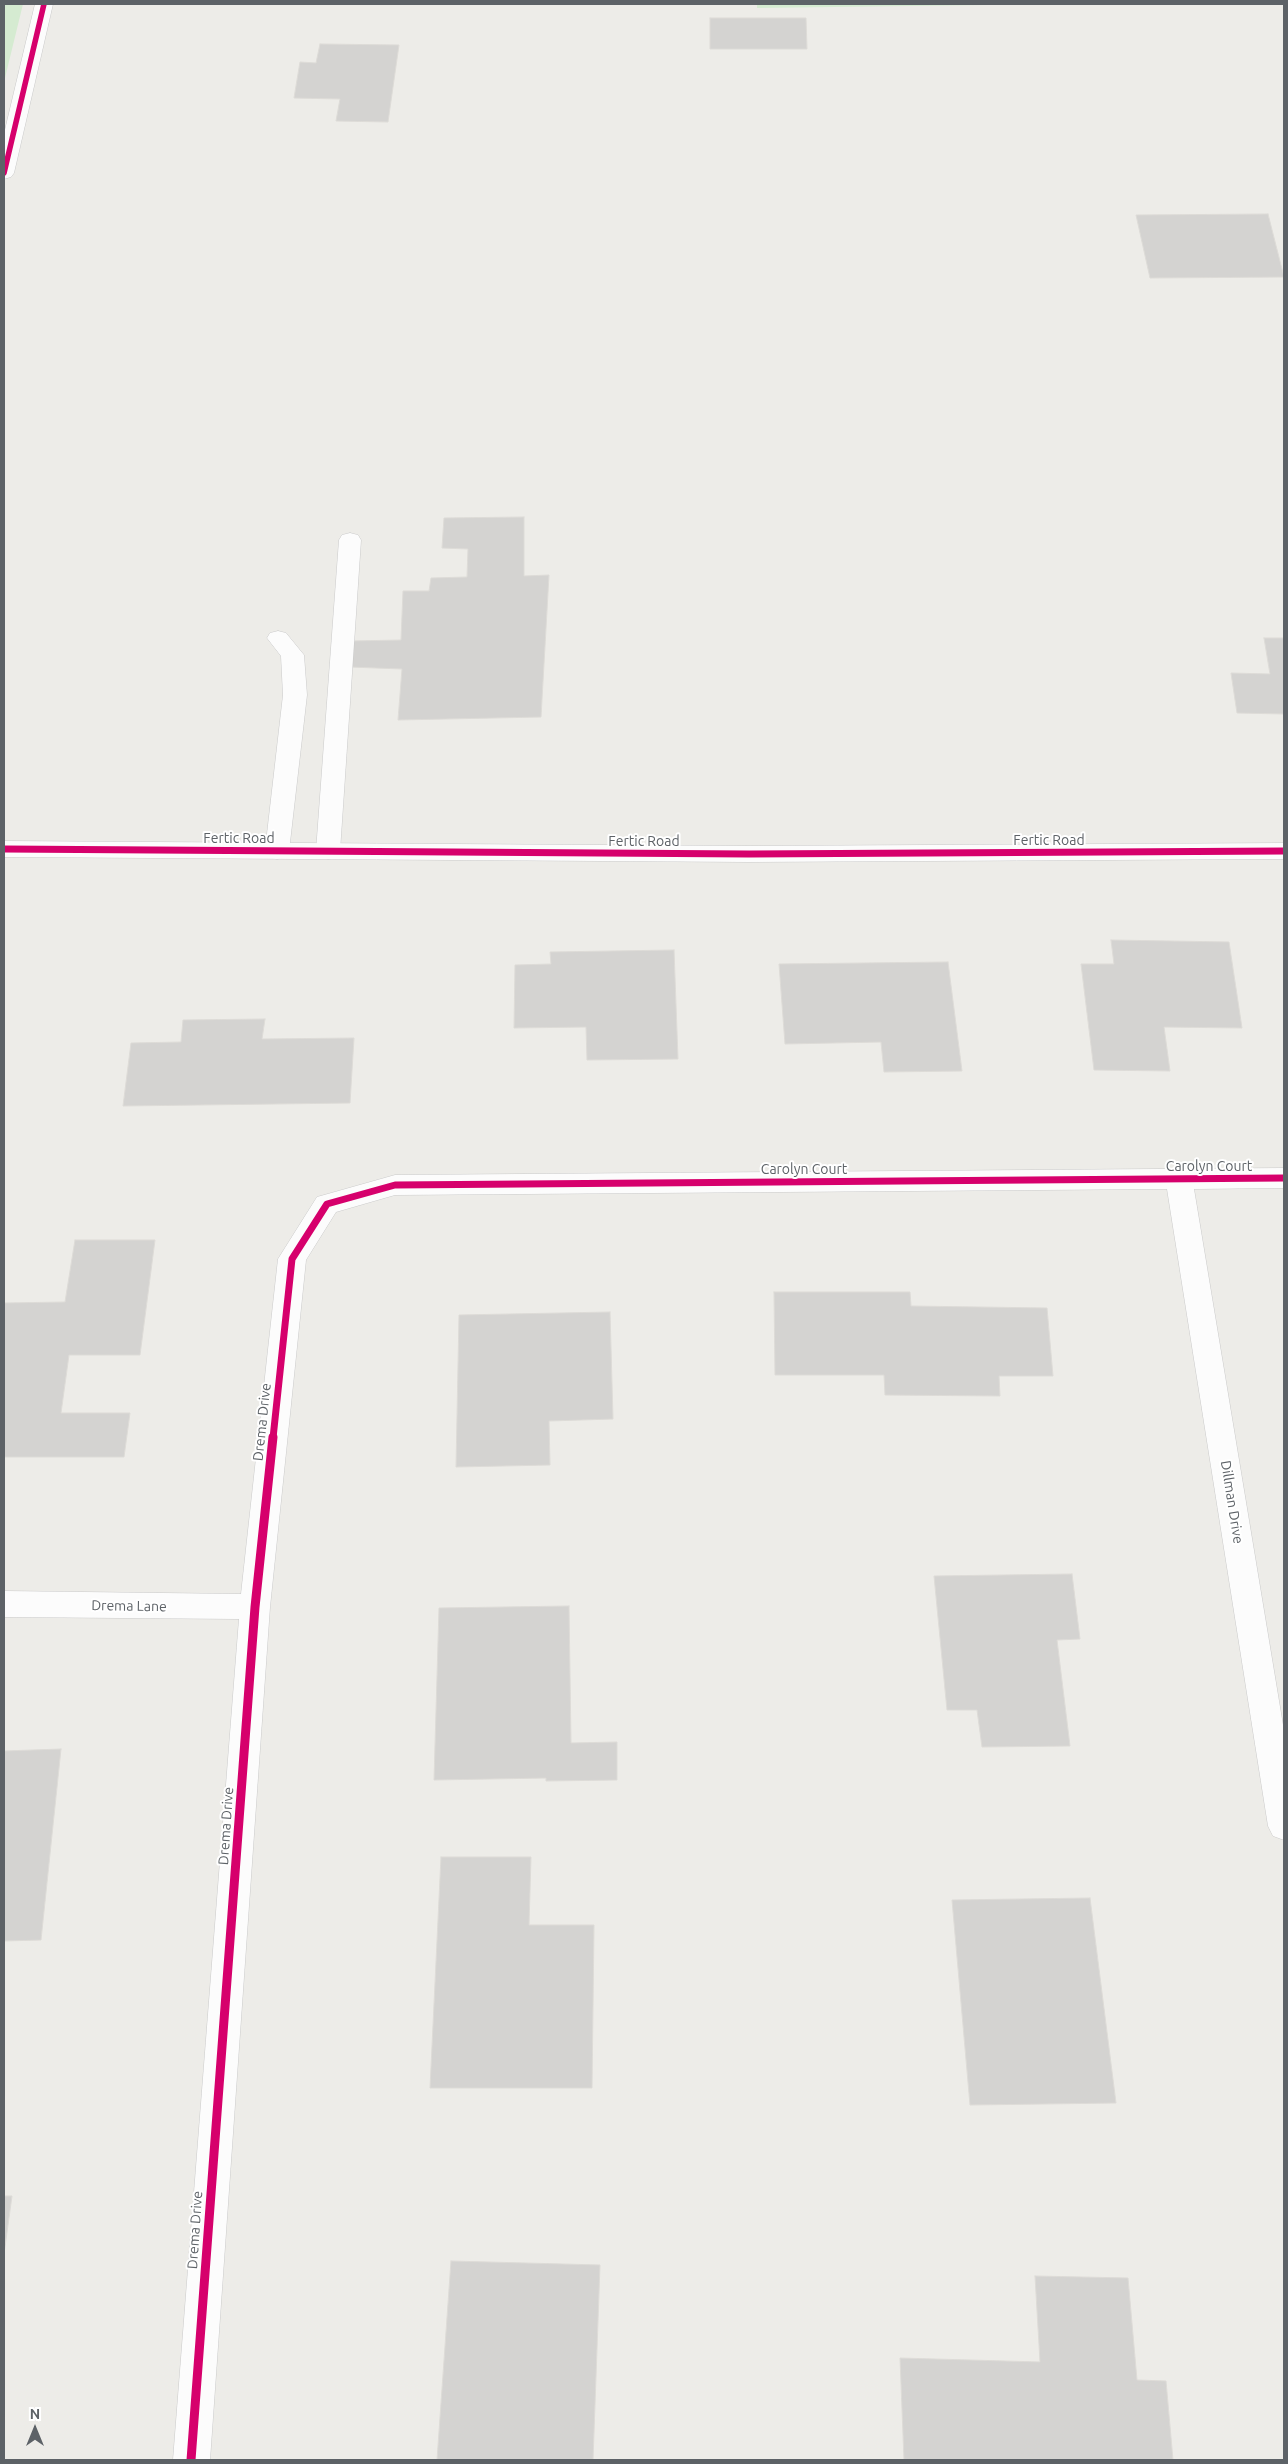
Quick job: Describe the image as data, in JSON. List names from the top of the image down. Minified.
{"streets":{"street":["Fertic Road","Carolyn Court","Drema Drive","Dillman Drive","Drema Lane"]},"crossings":[["Carolyn Court","Drema Drive"],["Carolyn Court","Dillman Drive"],["Drema Drive","Drema Lane"]],"north":"top"}
